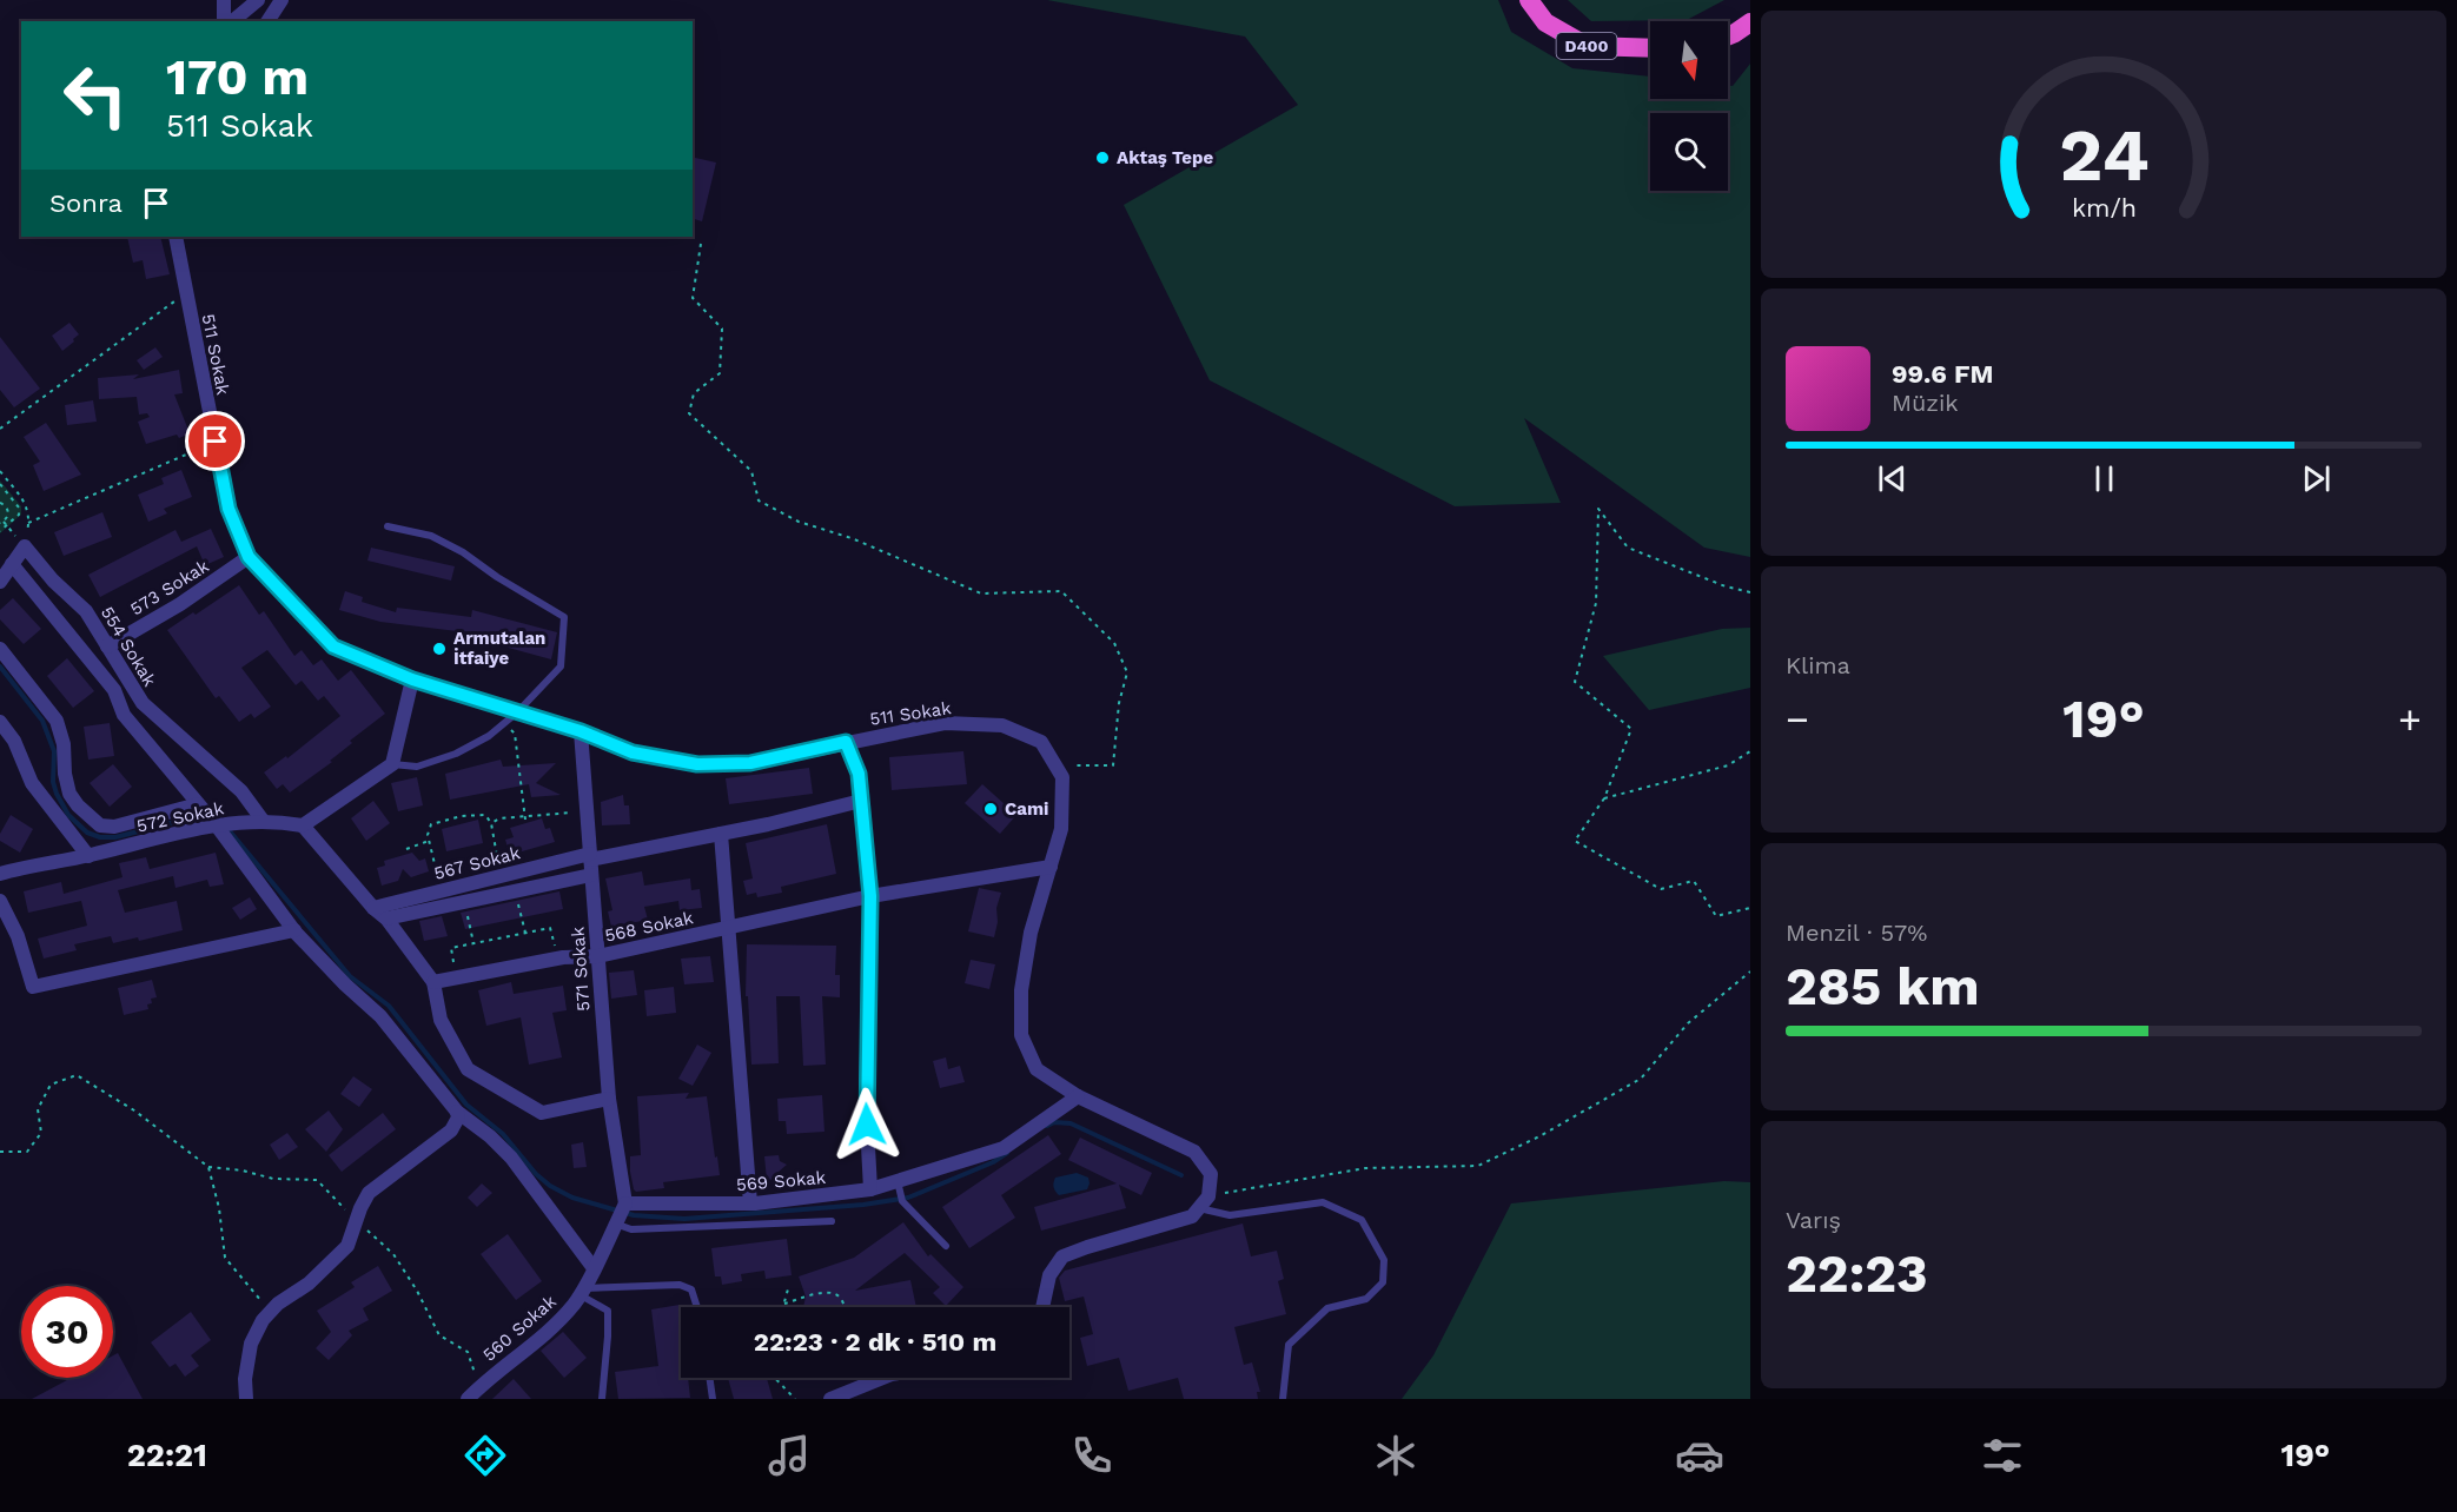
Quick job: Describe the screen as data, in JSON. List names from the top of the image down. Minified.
{"streets":{"highway":["D400"],"street":["511 Sokak","573 Sokak","554 Sokak","572 Sokak","567 Sokak","568 Sokak","571 Sokak","569 Sokak","560 Sokak"]},"crossings":[["511 Sokak","573 Sokak"],["511 Sokak","568 Sokak"],["511 Sokak","571 Sokak"],["511 Sokak","569 Sokak"],["573 Sokak","554 Sokak"],["554 Sokak","572 Sokak"],["567 Sokak","571 Sokak"],["568 Sokak","571 Sokak"],["571 Sokak","569 Sokak"],["571 Sokak","560 Sokak"],["569 Sokak","560 Sokak"]],"places":["Aktaş Tepe","Armutalan İtfaiye","Cami"],"north":"bottom","page":{"turn":["170 m","511 Sokak"],"then":"Sonra","song":["99.6 FM","Müzik"],"tile":["Klima",["Menzil · 57%","285 km"],["Varış","22:23"]],"heat":["−","19°","+"],"limit":"30","trip":"22:23 · 2 dk · 510 m","tabs":["22:21","19°"],"gauge":["24","km/h"]}}
